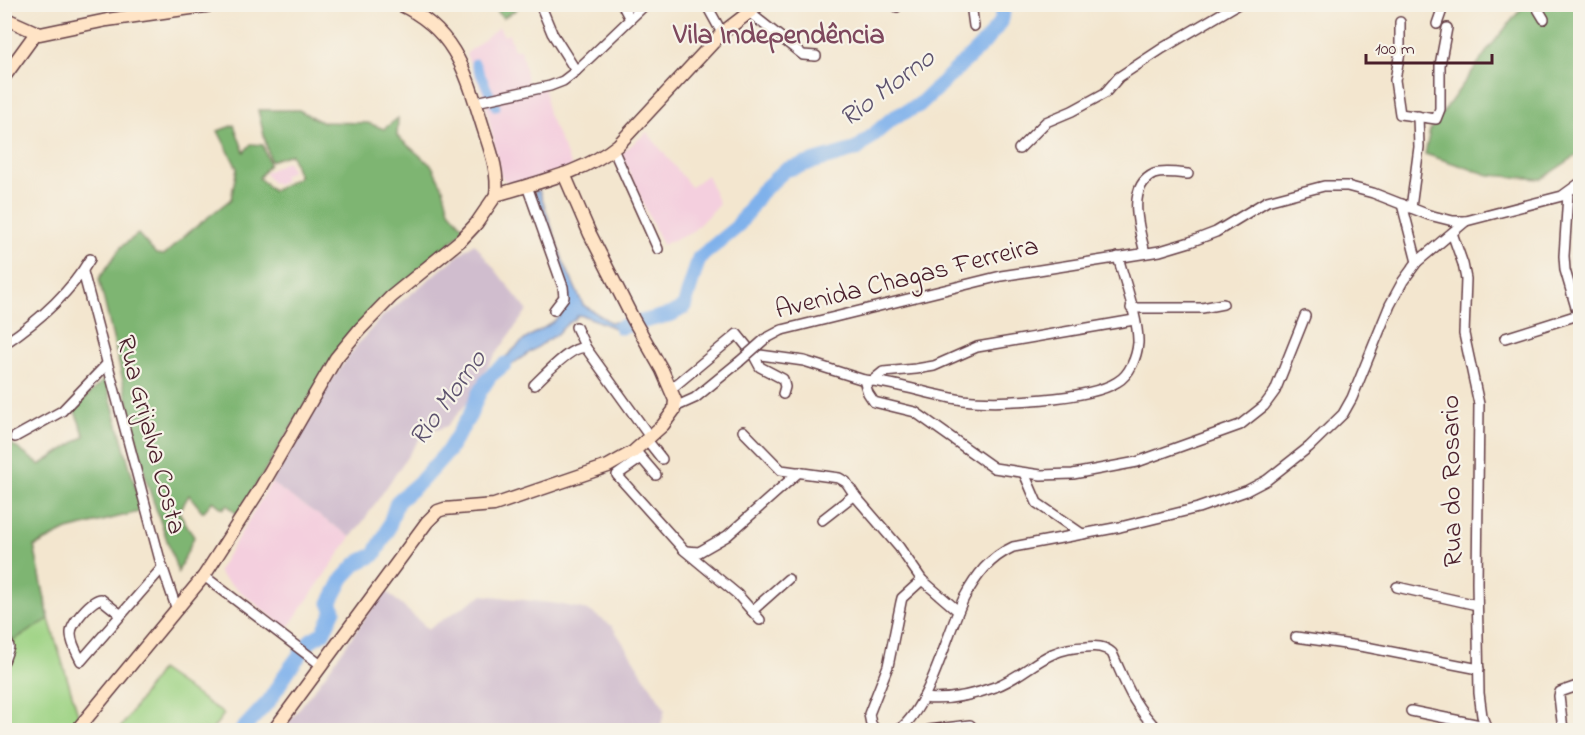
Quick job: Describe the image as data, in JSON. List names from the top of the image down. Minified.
{"streets":{"main road":["Avenida Chagas Ferreira"],"street":["Rua Grijalva Costa","Rua do Rosario"]},"districts":["Vila Independência"],"water":["Rio Morno"],"scale_bar":"100 m"}
